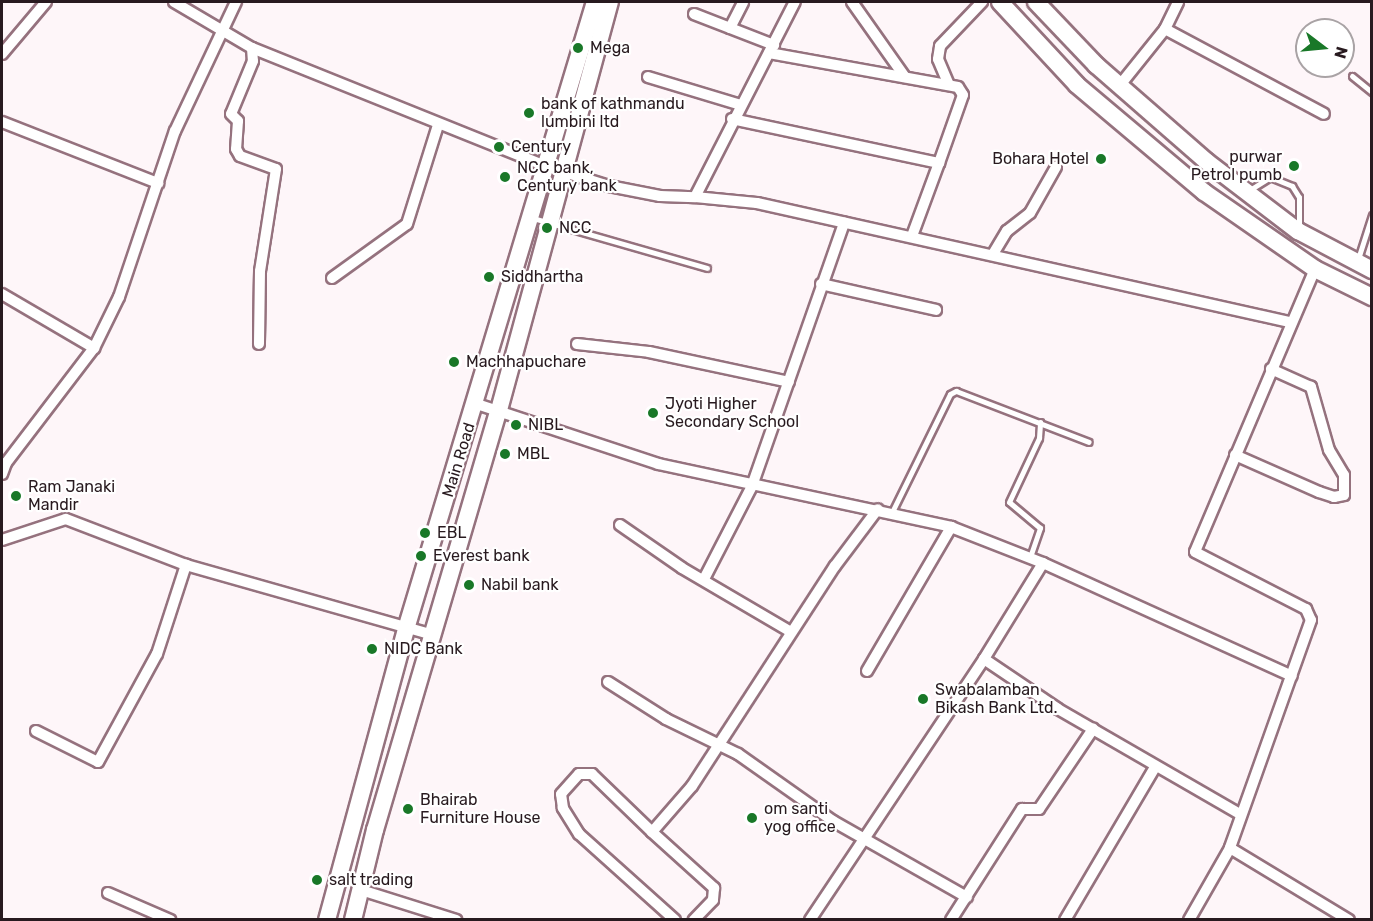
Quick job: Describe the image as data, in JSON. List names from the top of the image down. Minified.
{"streets":{"main road":["Main Road"]},"places":["Mega","bank of kathmandu lumbini ltd","Century","Bohara Hotel","purwar Petrol pumb","NCC bank, Century bank","NCC","Siddhartha","Machhapuchare","Jyoti Higher Secondary School","NIBL","MBL","Ram Janaki Mandir","EBL","Everest bank","Nabil bank","NIDC Bank","Swabalamban Bikash Bank Ltd.","Bhairab Furniture House","om santi yog office","salt trading"],"north":"right"}
